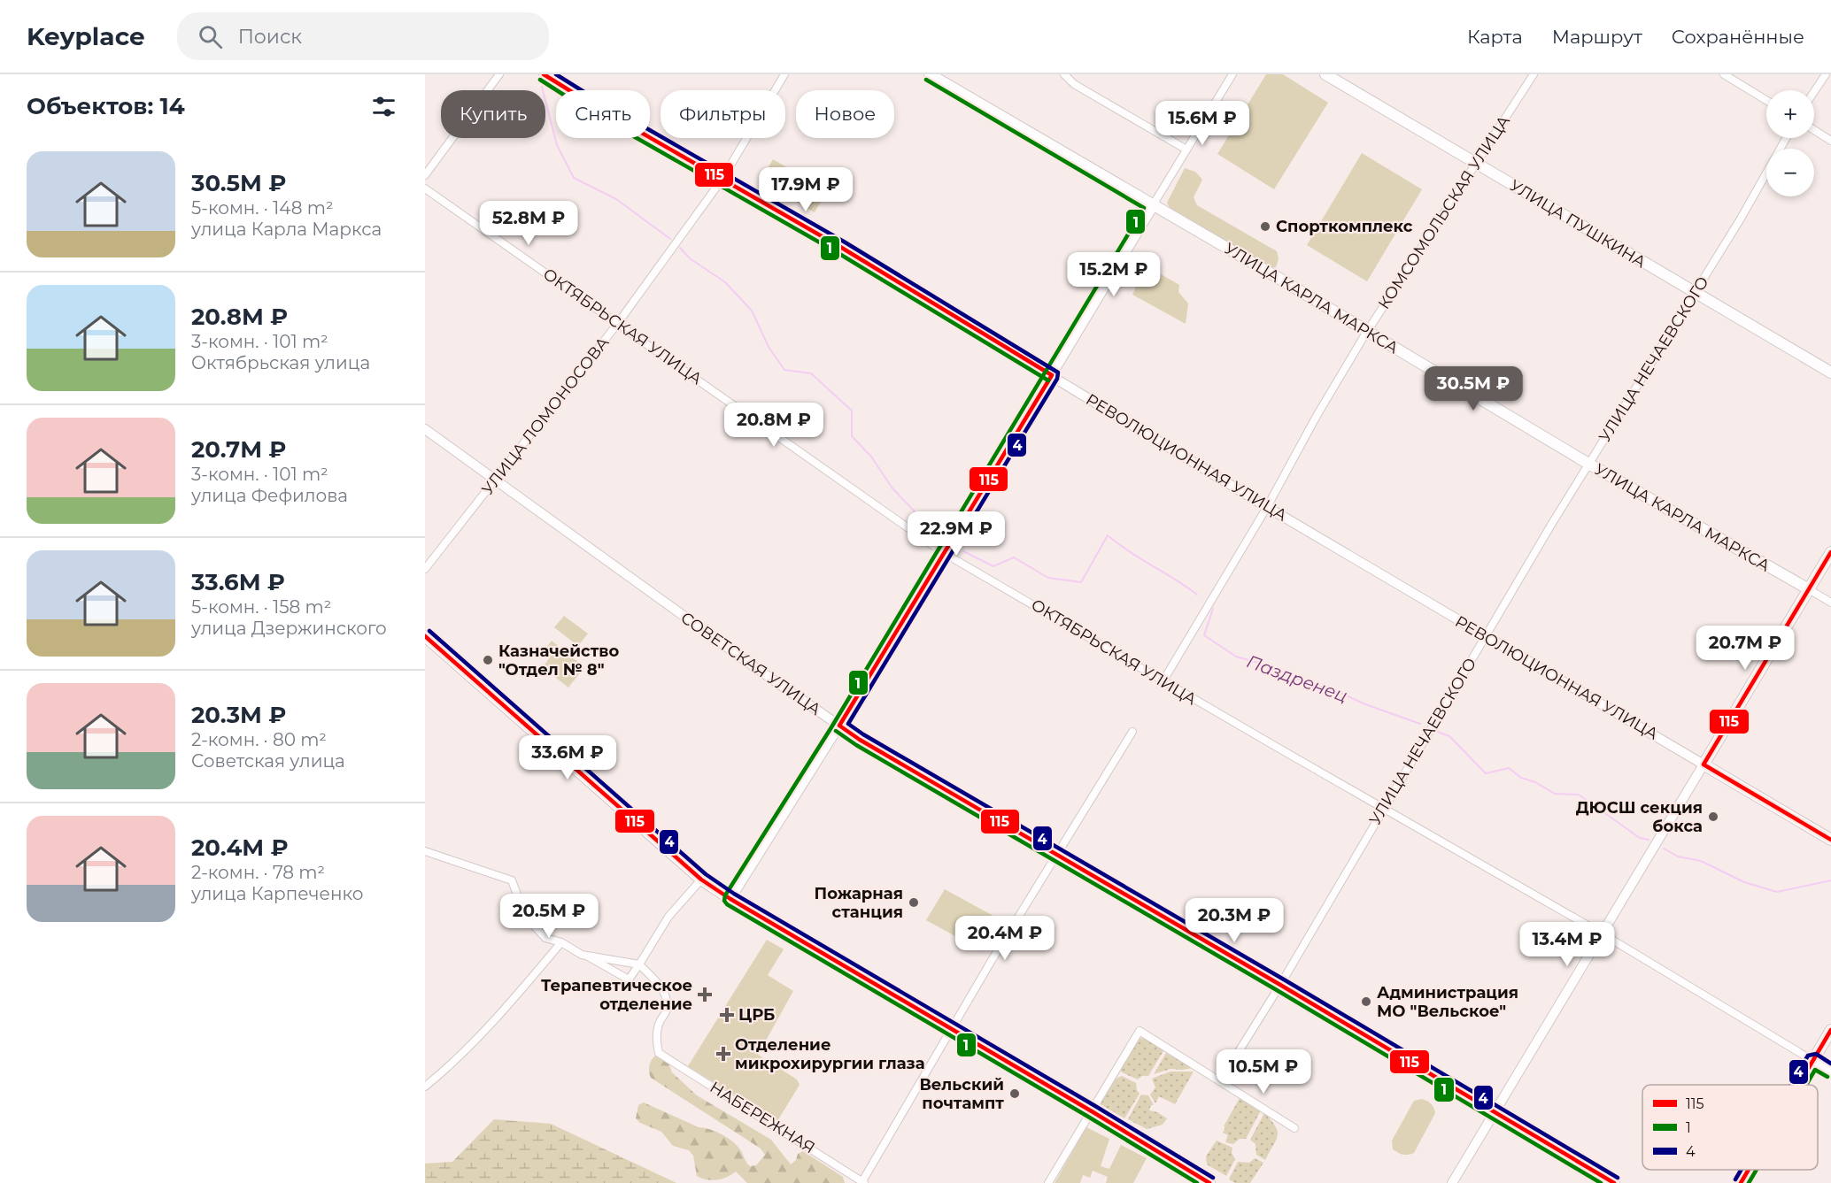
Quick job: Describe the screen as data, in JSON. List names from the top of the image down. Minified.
{"streets":{"main road":["УЛИЦА ПУШКИНА","УЛИЦА КАРЛА МАРКСА","РЕВОЛЮЦИОННАЯ УЛИЦА","СОВЕТСКАЯ УЛИЦА"],"street":["КОМСОМОЛЬСКАЯ УЛИЦА","ОКТЯБРЬСКАЯ УЛИЦА","УЛИЦА НЕЧАЕВСКОГО","УЛИЦА ЛОМОНОСОВА","НАБЕРЕЖНАЯ"]},"crossings":[["КОМСОМОЛЬСКАЯ УЛИЦА","УЛИЦА ПУШКИНА"],["КОМСОМОЛЬСКАЯ УЛИЦА","УЛИЦА КАРЛА МАРКСА"],["КОМСОМОЛЬСКАЯ УЛИЦА","ОКТЯБРЬСКАЯ УЛИЦА"],["КОМСОМОЛЬСКАЯ УЛИЦА","РЕВОЛЮЦИОННАЯ УЛИЦА"],["УЛИЦА ПУШКИНА","УЛИЦА НЕЧАЕВСКОГО"],["УЛИЦА КАРЛА МАРКСА","УЛИЦА НЕЧАЕВСКОГО"],["ОКТЯБРЬСКАЯ УЛИЦА","УЛИЦА НЕЧАЕВСКОГО"],["ОКТЯБРЬСКАЯ УЛИЦА","УЛИЦА ЛОМОНОСОВА"],["УЛИЦА НЕЧАЕВСКОГО","РЕВОЛЮЦИОННАЯ УЛИЦА"],["УЛИЦА НЕЧАЕВСКОГО","СОВЕТСКАЯ УЛИЦА"],["УЛИЦА ЛОМОНОСОВА","РЕВОЛЮЦИОННАЯ УЛИЦА"],["УЛИЦА ЛОМОНОСОВА","СОВЕТСКАЯ УЛИЦА"]],"water":["Паздренец"],"places":{"other":["Спорткомплекс","Казначейство \"Отдел № 8\"","ДЮСШ секция бокса","Пожарная станция","Администрация МО \"Вельское\"","Вельский почтампт"],"health":["Терапевтическое отделение","ЦРБ","Отделение микрохирургии глаза"]},"lines":["transit line 115","transit line 4","transit line 1"],"legend":["115","1","4"],"page":{"header":"Keyplace","search":"Поиск","nav":["Карта","Маршрут","Сохранённые"],"heading":"Объектов: 14","map_buttons":["+","−"],"chip":["Купить","Снять","Фильтры","Новое"],"price":["15.6M ₽","17.9M ₽","52.8M ₽","15.2M ₽","30.5M ₽","20.8M ₽","22.9M ₽","20.7M ₽","33.6M ₽","20.5M ₽","20.3M ₽","20.4M ₽","13.4M ₽","10.5M ₽"],"list":[{"name":"30.5M ₽","note":"5-комн. · 148 m² · улица Карла Маркса"},{"name":"20.8M ₽","note":"3-комн. · 101 m² · Октябрьская улица"},{"name":"20.7M ₽","note":"3-комн. · 101 m² · улица Фефилова"},{"name":"33.6M ₽","note":"5-комн. · 158 m² · улица Дзержинского"},{"name":"20.3M ₽","note":"2-комн. · 80 m² · Советская улица"},{"name":"20.4M ₽","note":"2-комн. · 78 m² · улица Карпеченко"}]}}
